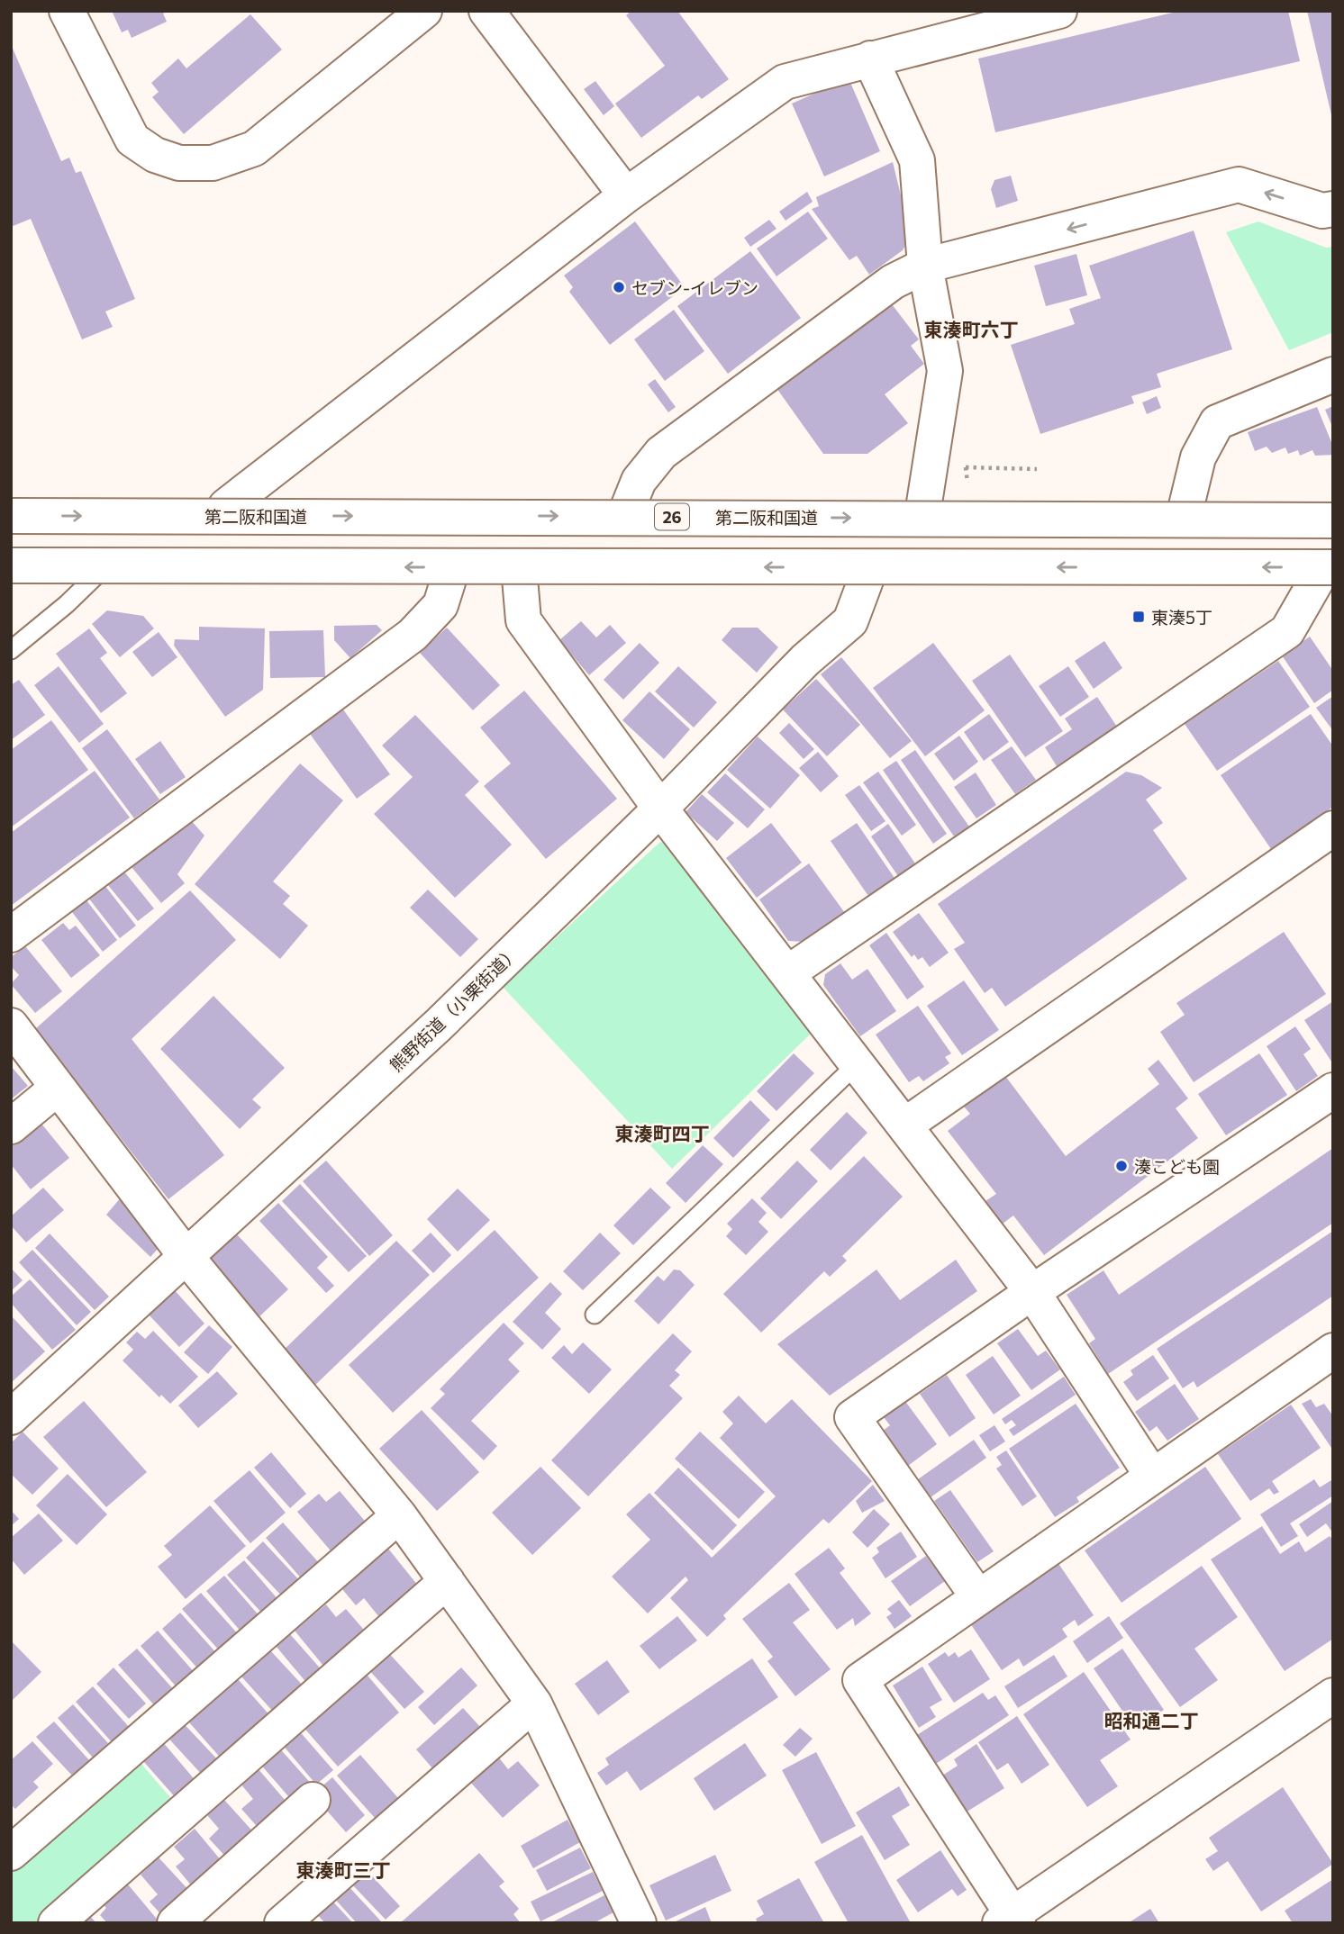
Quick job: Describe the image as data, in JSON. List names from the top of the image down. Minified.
{"streets":{"main road":["第二阪和国道","26","熊野街道（小栗街道）"]},"districts":["東湊町六丁","東湊町四丁","昭和通二丁","東湊町三丁"],"places":{"other":["セブン-イレブン","湊こども園"],"transit":["東湊5丁"]}}
